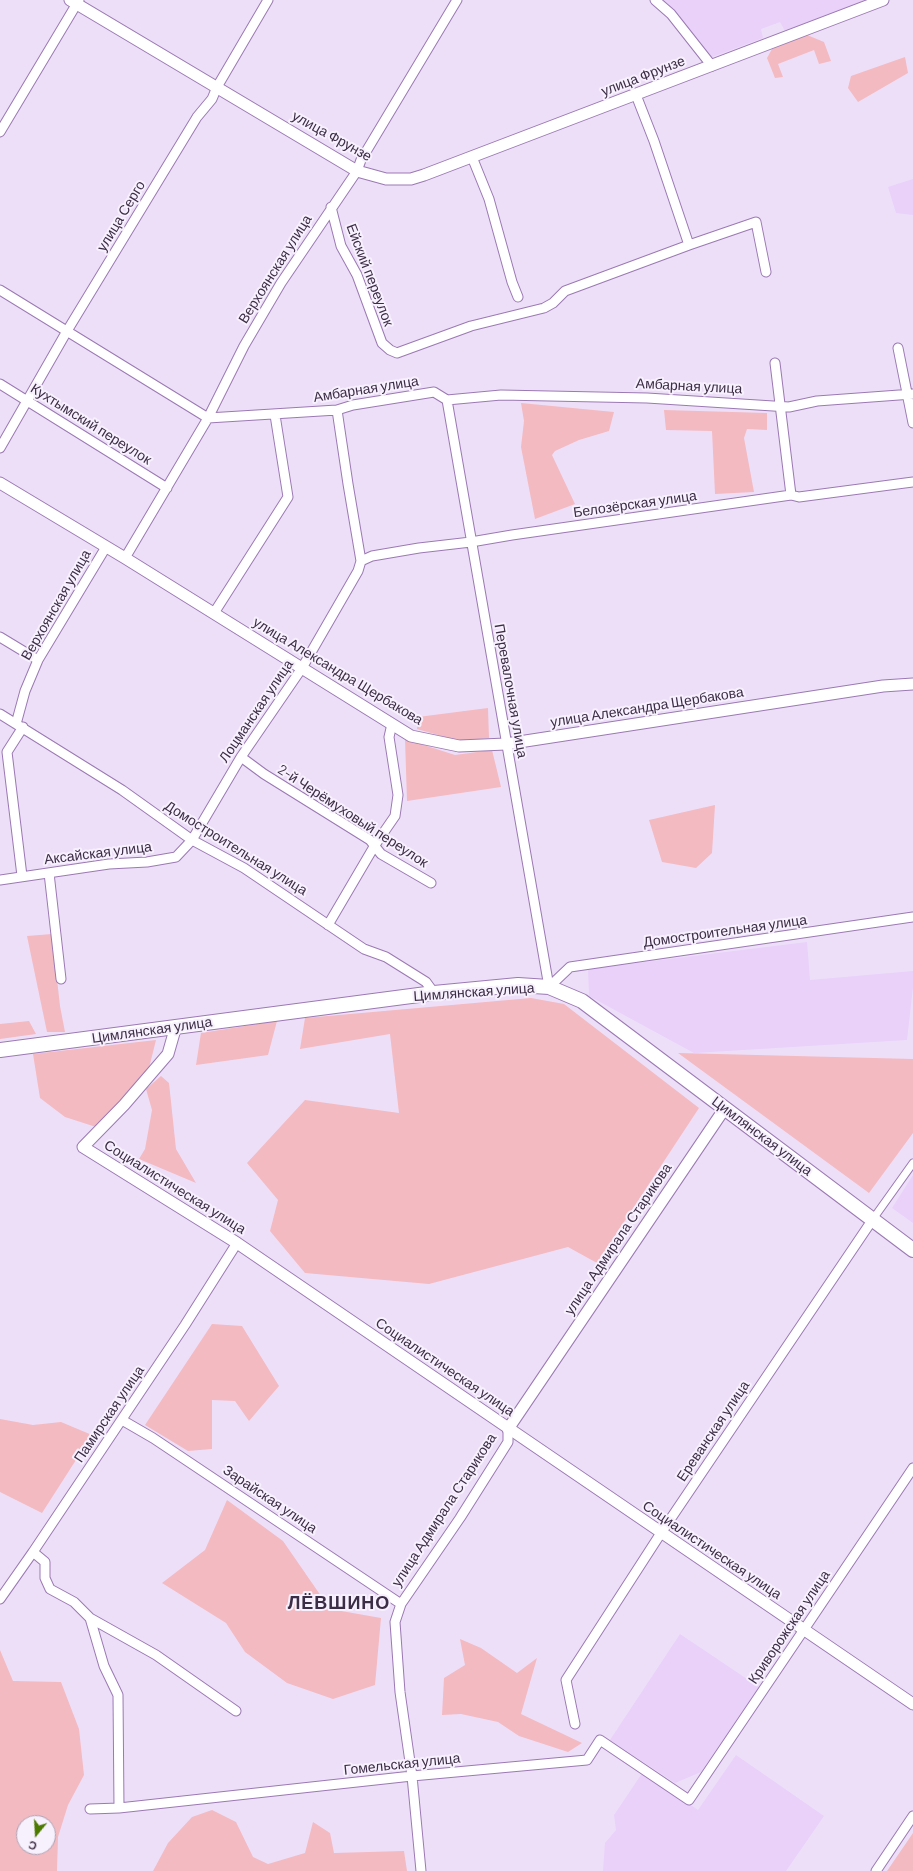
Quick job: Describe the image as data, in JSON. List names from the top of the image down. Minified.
{"streets":{"main road":["Цимлянская улица"],"street":["улица Фрунзе","улица Серго","Верхоянская улица","Ейский переулок","Амбарная улица","Кухтымский переулок","Белозёрская улица","улица Александра Щербакова","Перевалочная улица","Лоцманская улица","2-й Черёмуховый переулок","Домостроительная улица","Аксайская улица","Социалистическая улица","улица Адмирала Старикова","Памирская улица","Ереванская улица","Зарайская улица","Криворожская улица","Гомельская улица"]},"crossings":[["улица Фрунзе","улица Серго"],["улица Фрунзе","Верхоянская улица"],["улица Серго","Кухтымский переулок"],["Верхоянская улица","Ейский переулок"],["Верхоянская улица","Амбарная улица"],["Верхоянская улица","Кухтымский переулок"],["Верхоянская улица","улица Александра Щербакова"],["Верхоянская улица","Домостроительная улица"],["Верхоянская улица","Аксайская улица"],["Амбарная улица","Перевалочная улица"],["Белозёрская улица","Перевалочная улица"],["Белозёрская улица","Лоцманская улица"],["улица Александра Щербакова","Перевалочная улица"],["улица Александра Щербакова","Лоцманская улица"],["Перевалочная улица","Домостроительная улица"],["Перевалочная улица","Цимлянская улица"],["Лоцманская улица","2-й Черёмуховый переулок"],["Лоцманская улица","Домостроительная улица"],["Лоцманская улица","Аксайская улица"],["Домостроительная улица","Аксайская улица"],["Домостроительная улица","Цимлянская улица"],["Цимлянская улица","Социалистическая улица"],["Цимлянская улица","улица Адмирала Старикова"],["Цимлянская улица","Ереванская улица"],["Социалистическая улица","улица Адмирала Старикова"],["Социалистическая улица","Памирская улица"],["Социалистическая улица","Ереванская улица"],["Социалистическая улица","Криворожская улица"],["улица Адмирала Старикова","Зарайская улица"],["улица Адмирала Старикова","Гомельская улица"],["Памирская улица","Зарайская улица"],["Криворожская улица","Гомельская улица"]],"districts":["ЛЁВШИНО"],"north":"bottom"}
